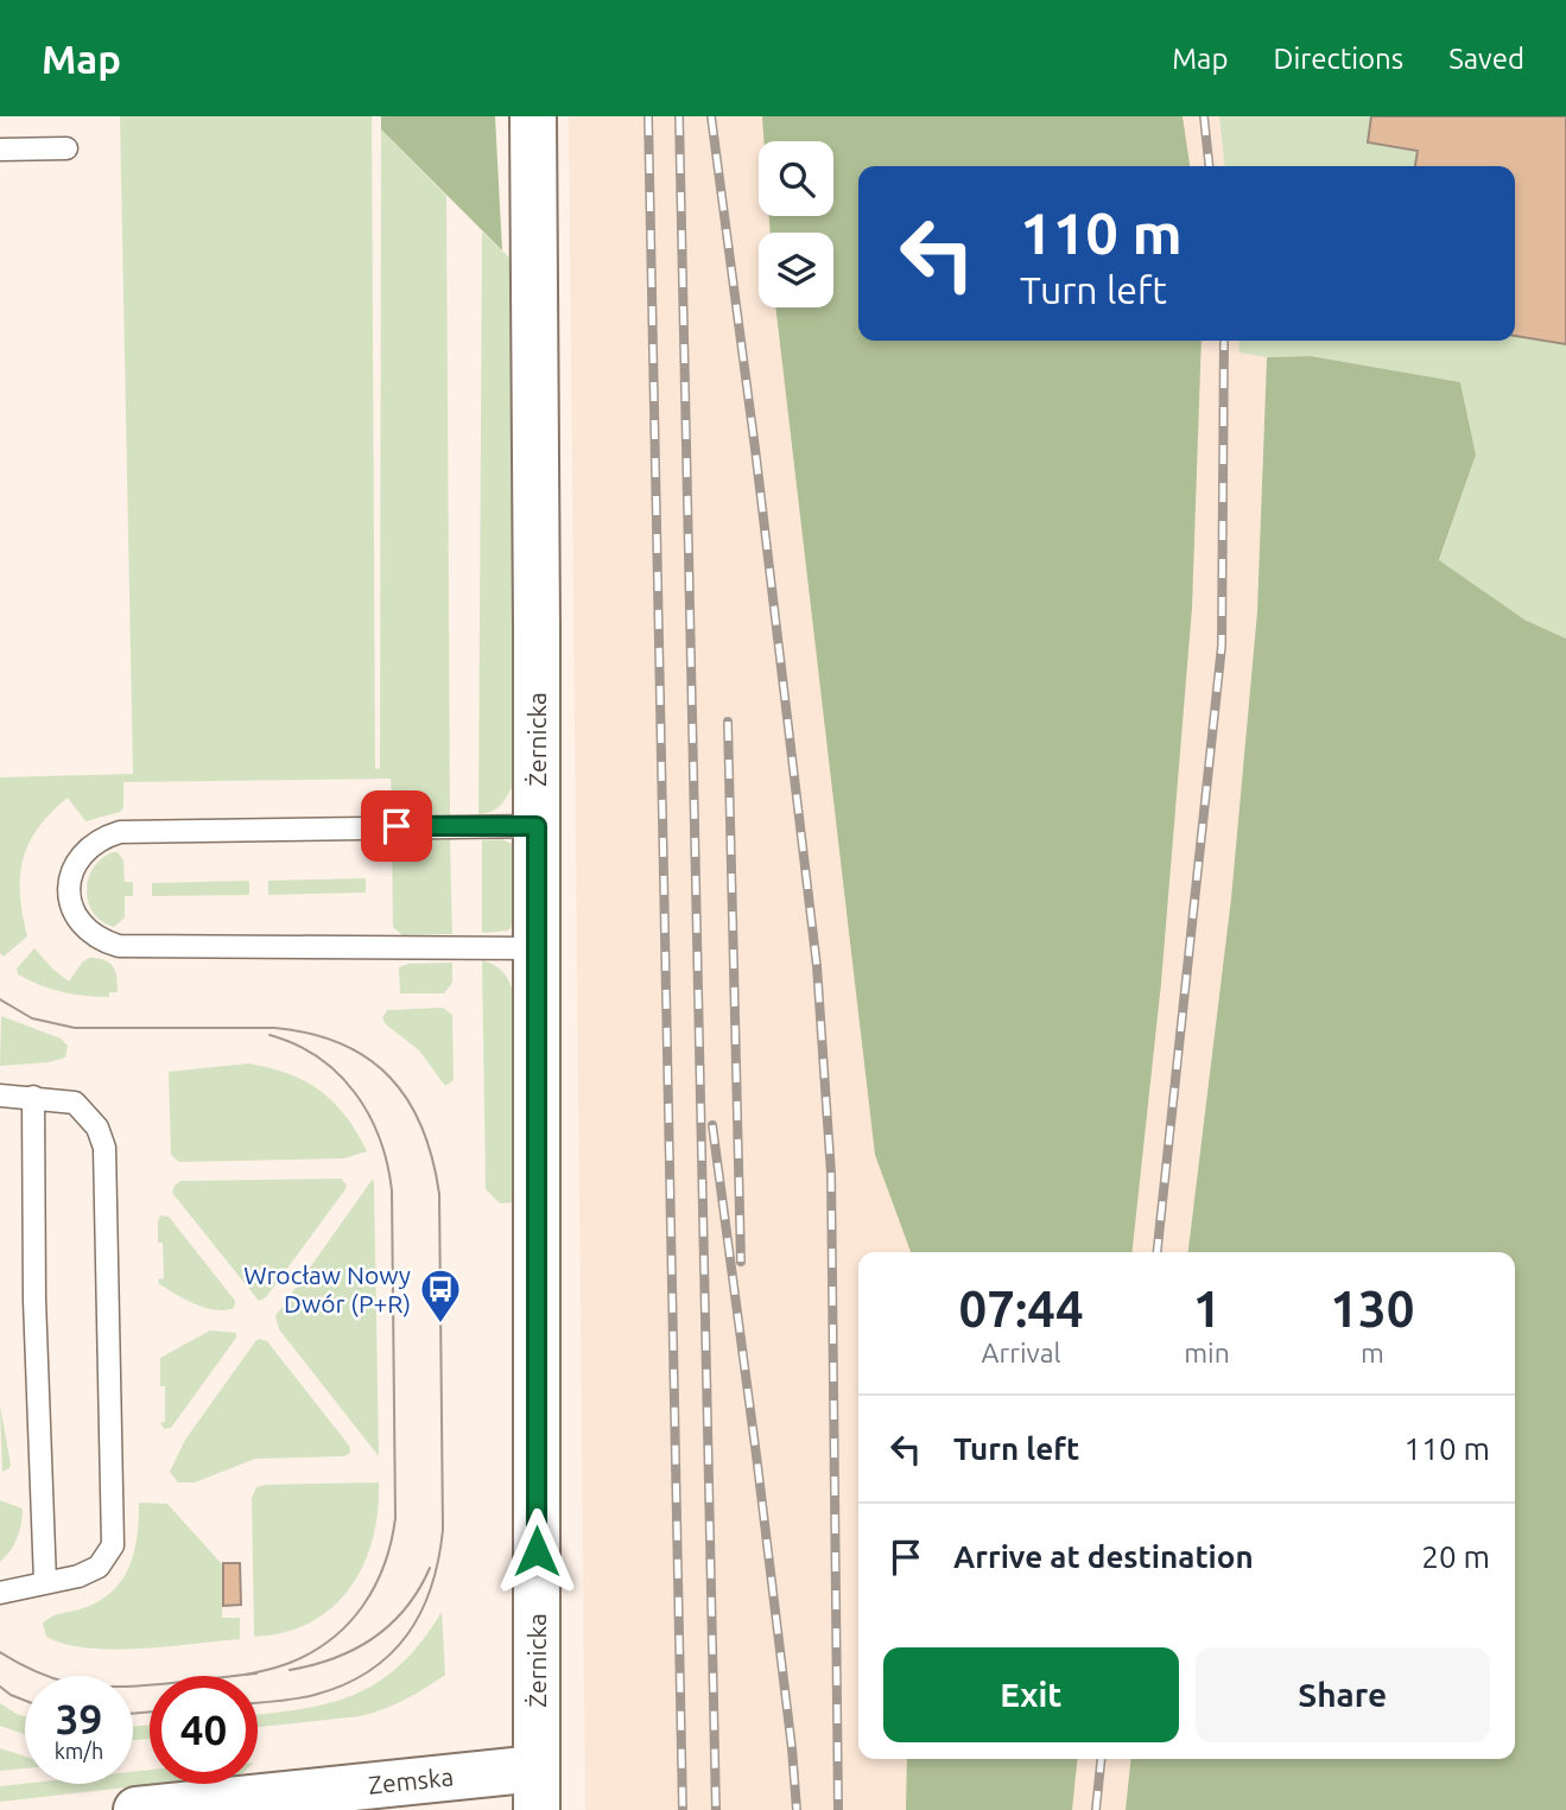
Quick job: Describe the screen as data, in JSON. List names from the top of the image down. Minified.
{"streets":{"street":["Żernicka","Zemska"]},"crossings":[["Żernicka","Zemska"]],"places":{"bus stop":["Wrocław Nowy Dwór (P+R)"]},"page":{"header":"Map","nav":["Map","Directions","Saved"],"turn":["110 m","Turn left"],"eta":["07:44","Arrival","1","min","130","m"],"list":[{"name":"Turn left","value":"110 m"},{"name":"Arrive at destination","value":"20 m"}],"buttons":["Exit","Share"],"speed":"39 km/h","limit":"40"}}
